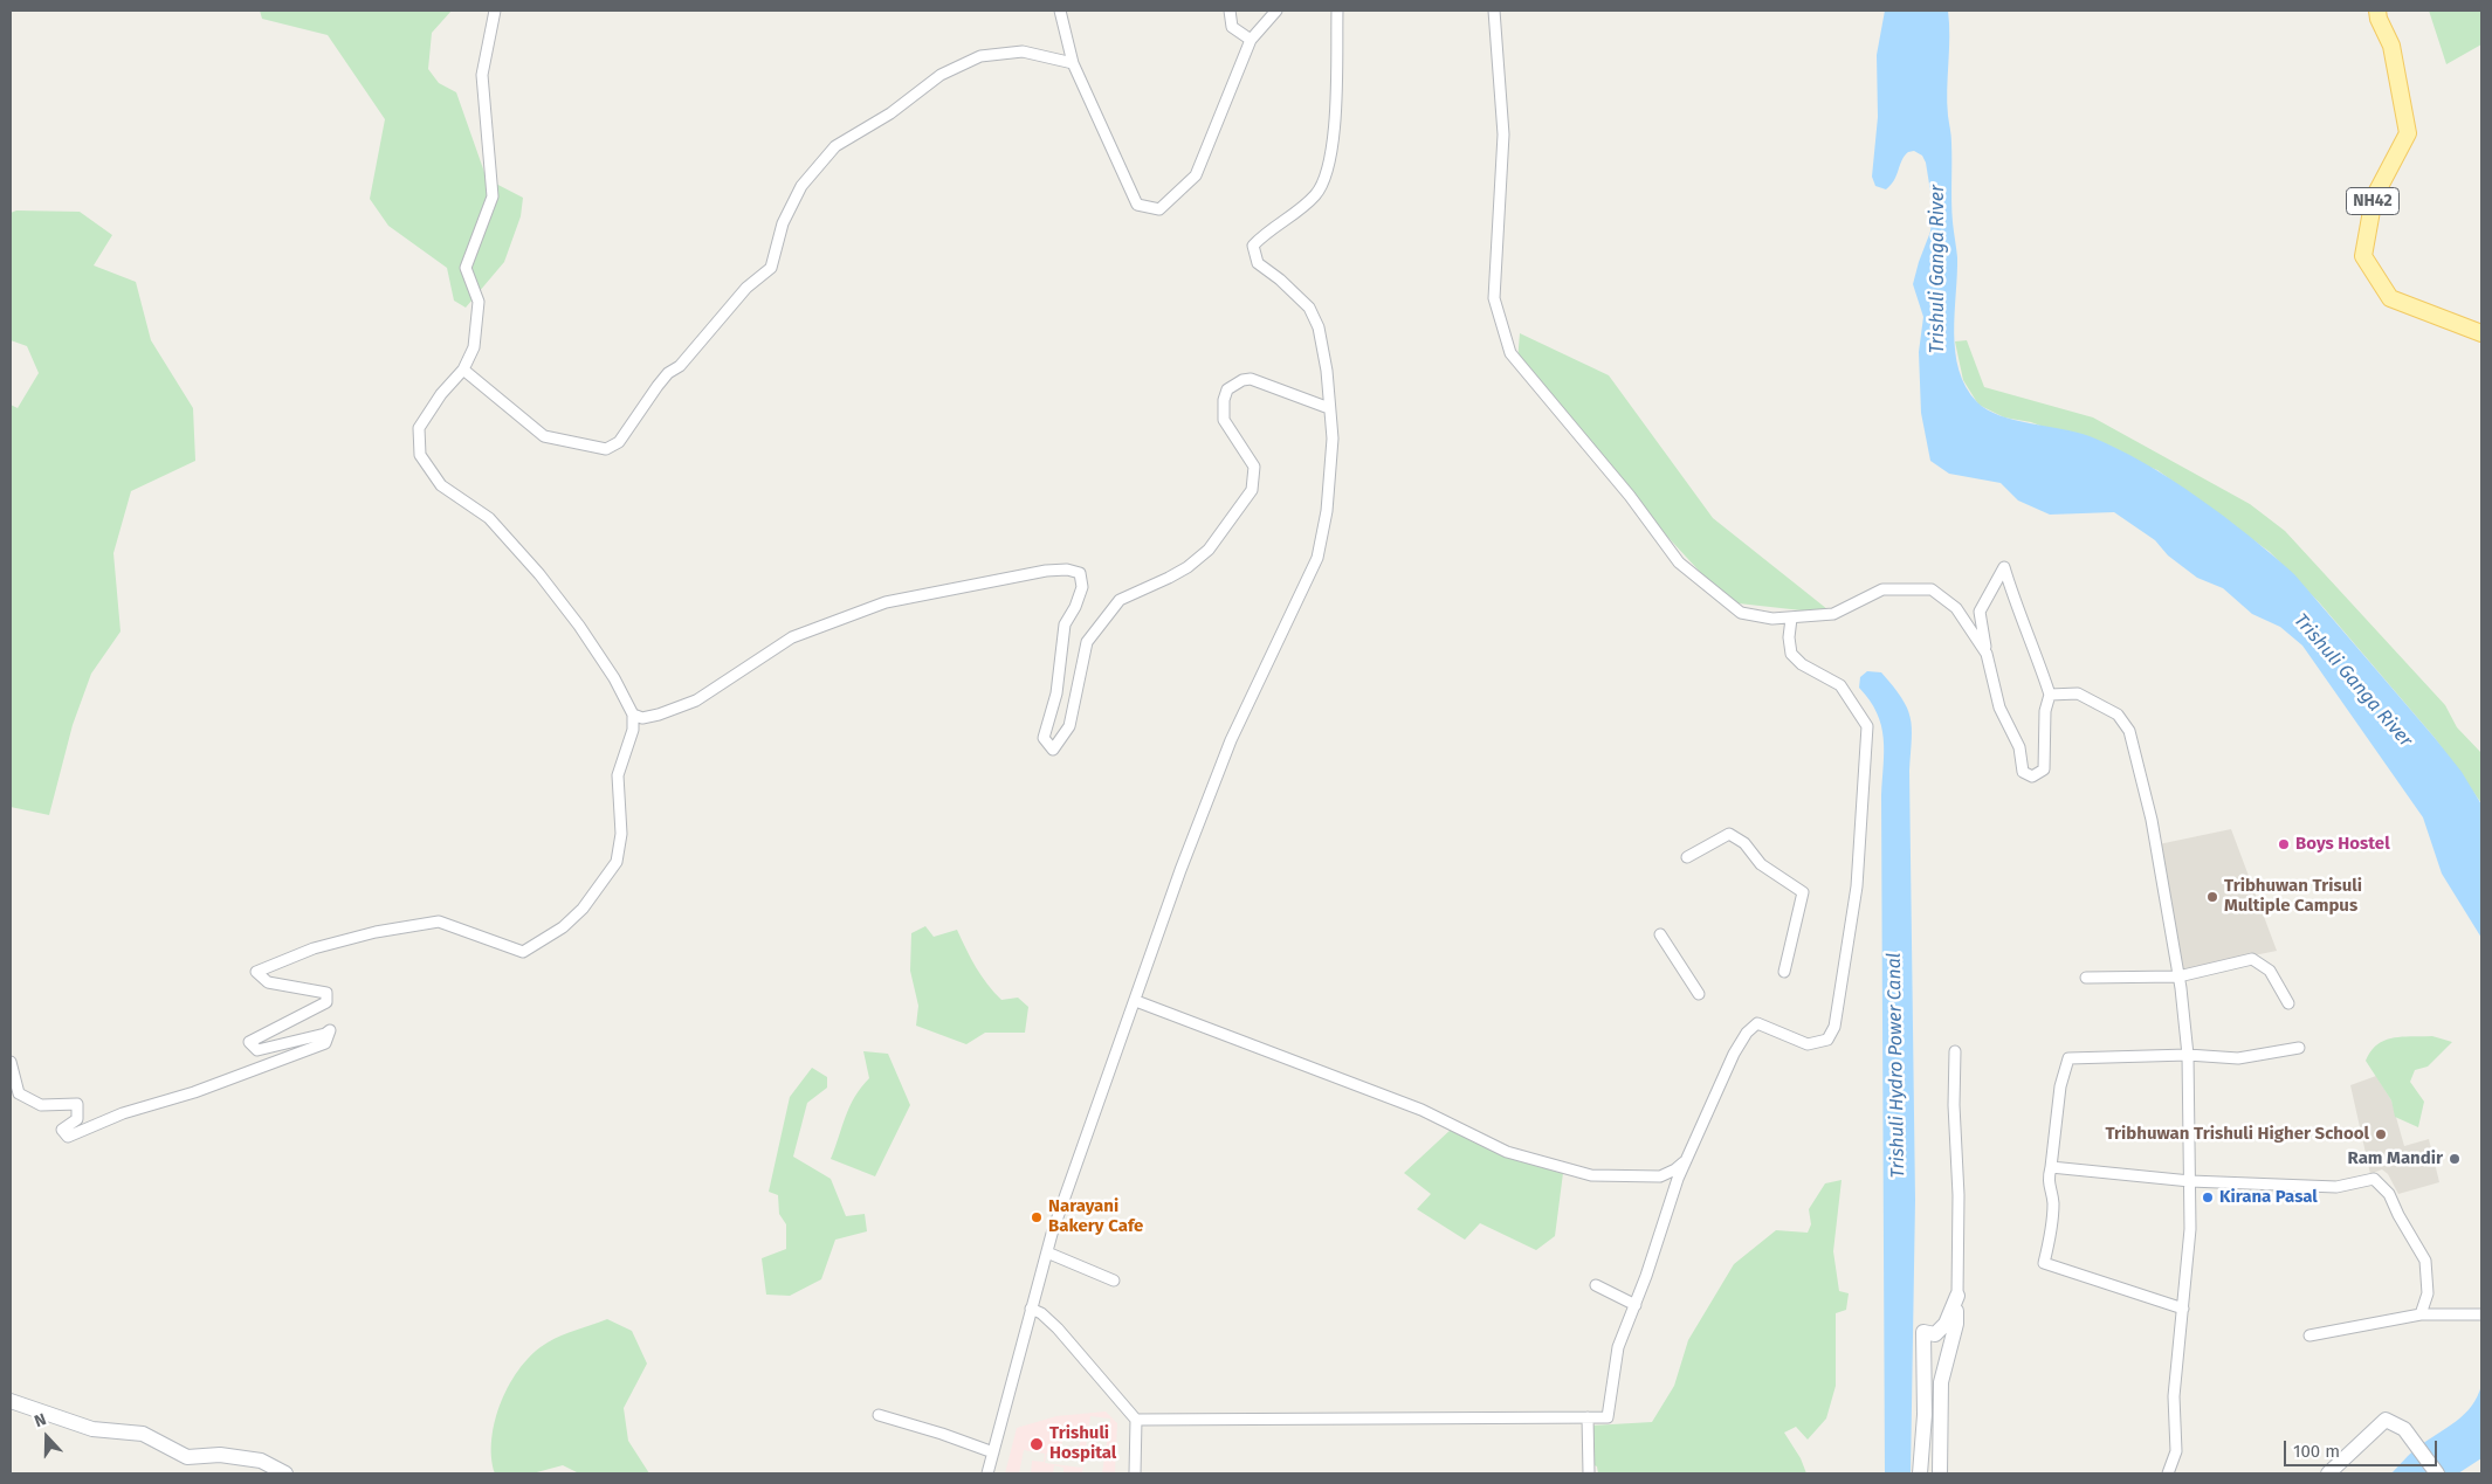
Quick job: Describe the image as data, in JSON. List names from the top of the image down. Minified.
{"streets":{"main road":["NH42"]},"water":["Trishuli Ganga River","Trishuli Hydro Power Canal"],"places":["Boys Hostel","Tribhuwan Trisuli Multiple Campus","Tribhuwan Trishuli Higher School","Ram Mandir","Kirana Pasal","Narayani Bakery Cafe","Trishuli Hospital"],"scale_bar":"100 m","north":"top"}
